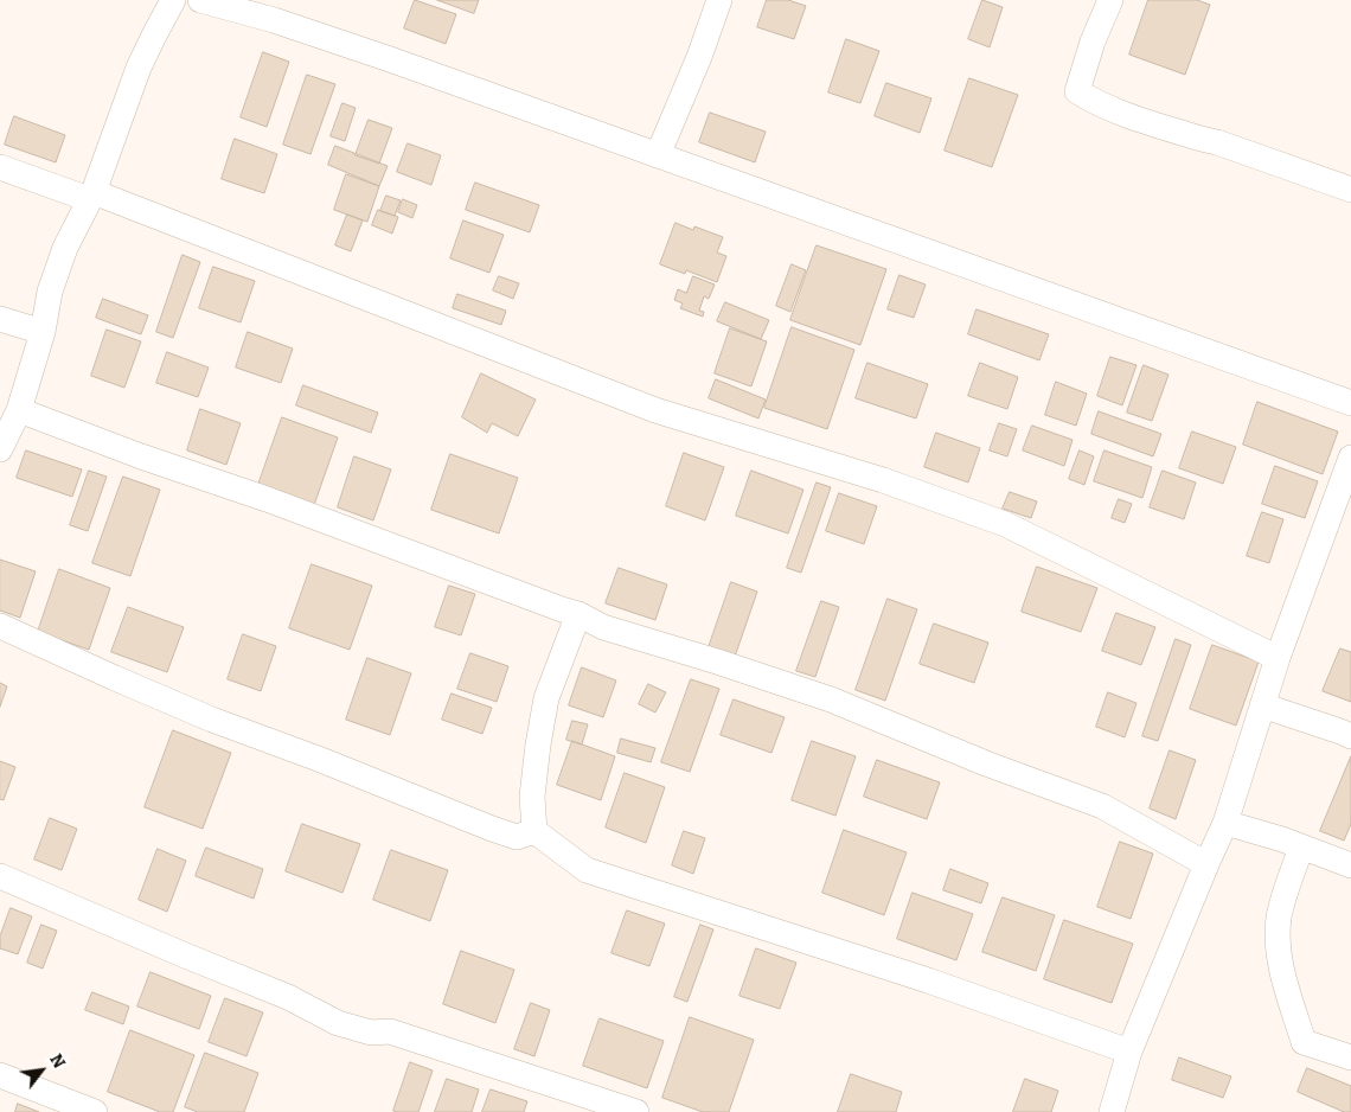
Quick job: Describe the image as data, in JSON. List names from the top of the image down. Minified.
{"north":"top right"}
